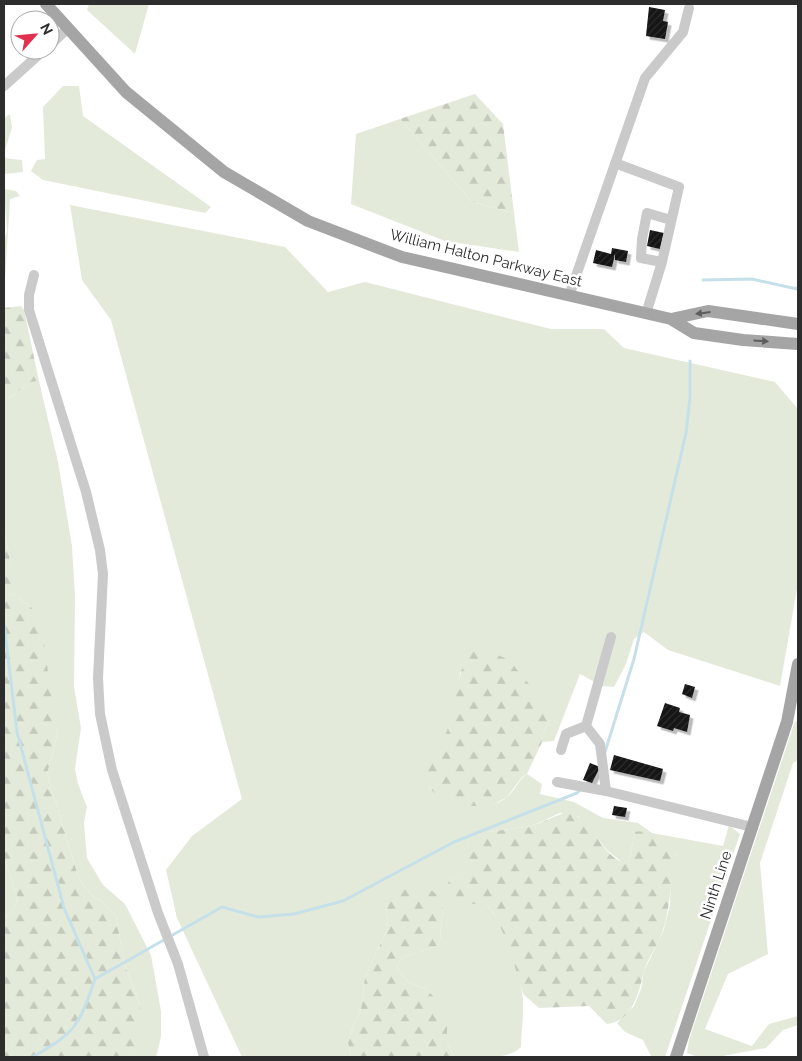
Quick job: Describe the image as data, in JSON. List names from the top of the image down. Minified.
{"streets":{"main road":["William Halton Parkway East","Ninth Line"]},"north":"top right"}
